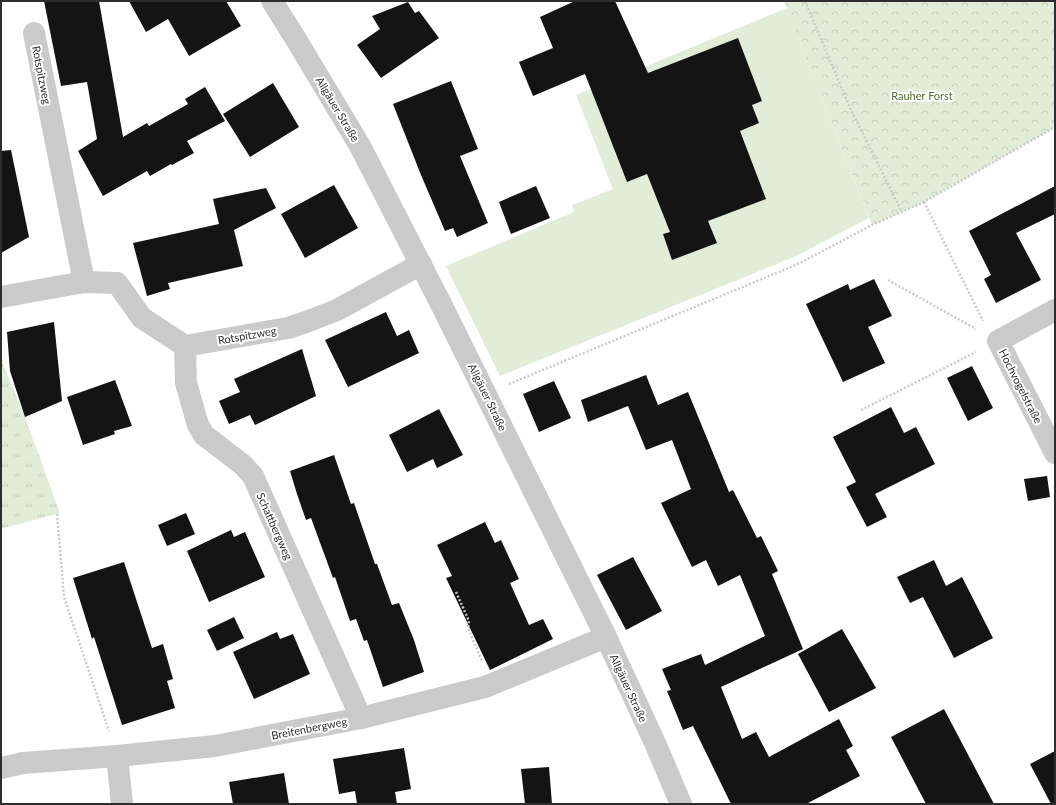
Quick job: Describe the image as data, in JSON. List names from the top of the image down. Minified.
{"streets":{"street":["Rotspitzweg","Allgäuer Straße","Hochvogelstraße","Schattbergweg","Breitenbergweg"]},"crossings":[["Rotspitzweg","Allgäuer Straße"],["Rotspitzweg","Schattbergweg"],["Allgäuer Straße","Breitenbergweg"],["Schattbergweg","Breitenbergweg"]],"parks":["Rauher Forst"]}
